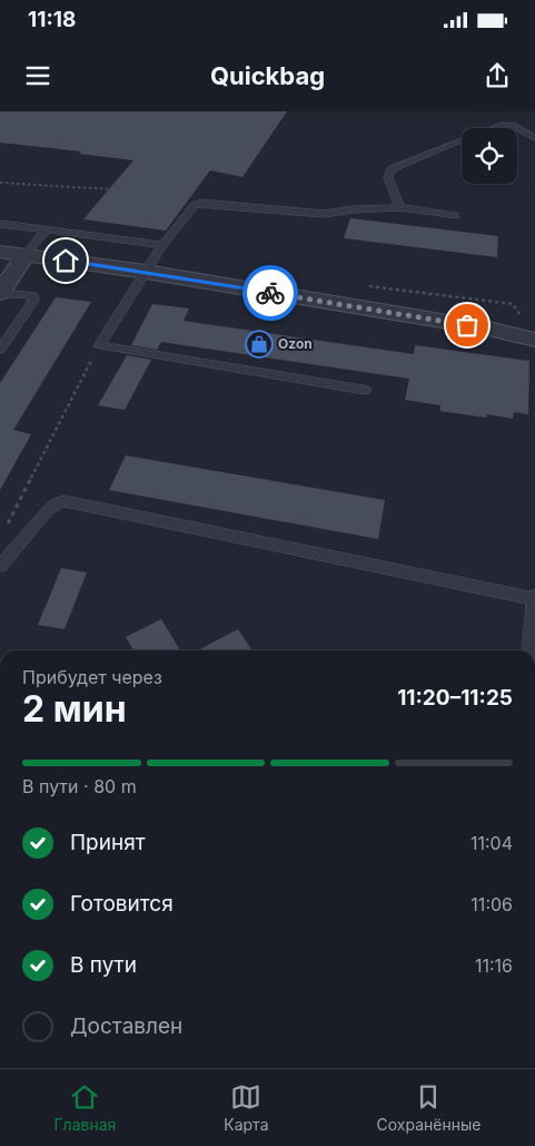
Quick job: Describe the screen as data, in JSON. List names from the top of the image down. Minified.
{"places":{"shop":["Ozon"]},"page":{"status":"11:18","header":"Quickbag","heading":["2 мин","Прибудет через","11:20–11:25"],"bar":"В пути · 80 m","list":[["Принят","11:04"],["Готовится","11:06"],["В пути","11:16"],"Доставлен"],"tabs":["Главная","Карта","Сохранённые"]}}
